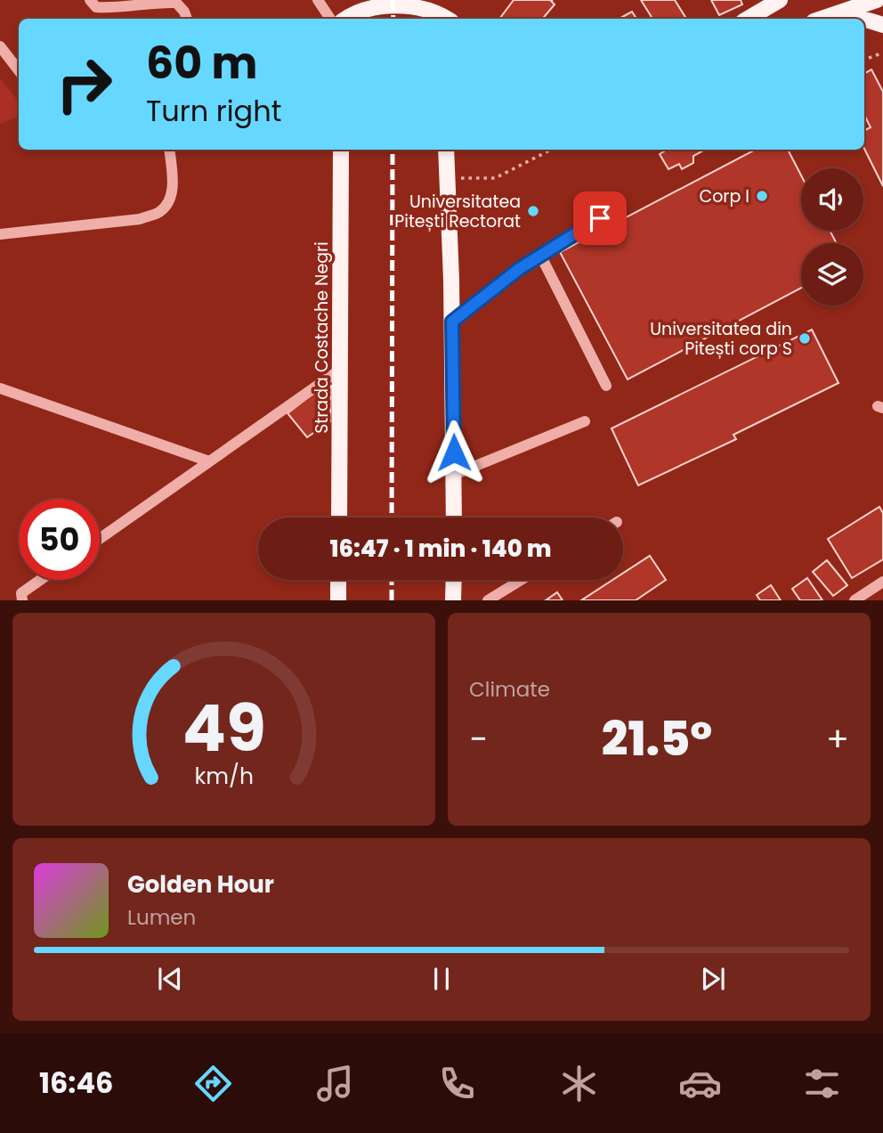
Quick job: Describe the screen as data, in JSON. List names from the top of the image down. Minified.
{"streets":{"main road":["Strada Costache Negri"]},"places":["Corp I","Universitatea Pitești Rectorat","Universitatea din Pitești corp S"],"page":{"turn":["60 m","Turn right"],"limit":"50","trip":"16:47 · 1 min · 140 m","tile":"Climate","heat":["−","21.5°","+"],"song":["Golden Hour","Lumen"],"tabs":"16:46","gauge":["49","km/h"]}}
